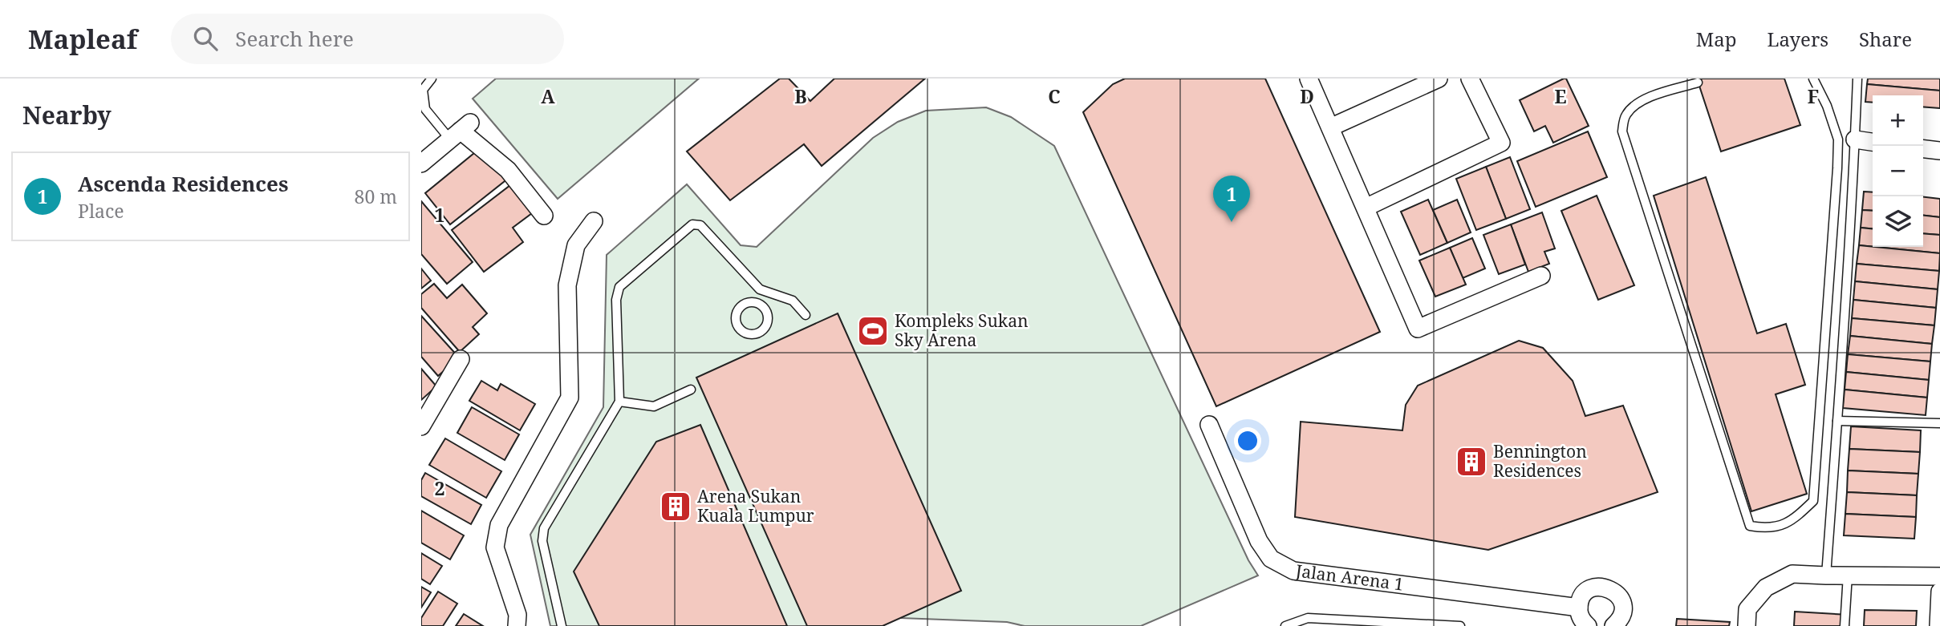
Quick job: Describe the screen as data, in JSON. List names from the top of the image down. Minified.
{"streets":{"street":["Jalan Arena 1"]},"places":{"sports":["Kompleks Sukan Sky Arena"],"building":["Bennington Residences","Arena Sukan Kuala Lumpur"]},"page":{"header":"Mapleaf","search":"Search here","nav":["Map","Layers","Share"],"heading":"Nearby","map_buttons":["+","−"],"list":[{"mark":"1","name":"Ascenda Residences","note":"Place","value":"80 m"}],"pins":"1"},"grid":{"columns":["A","B","C","D","E","F"],"rows":["1","2"]}}
